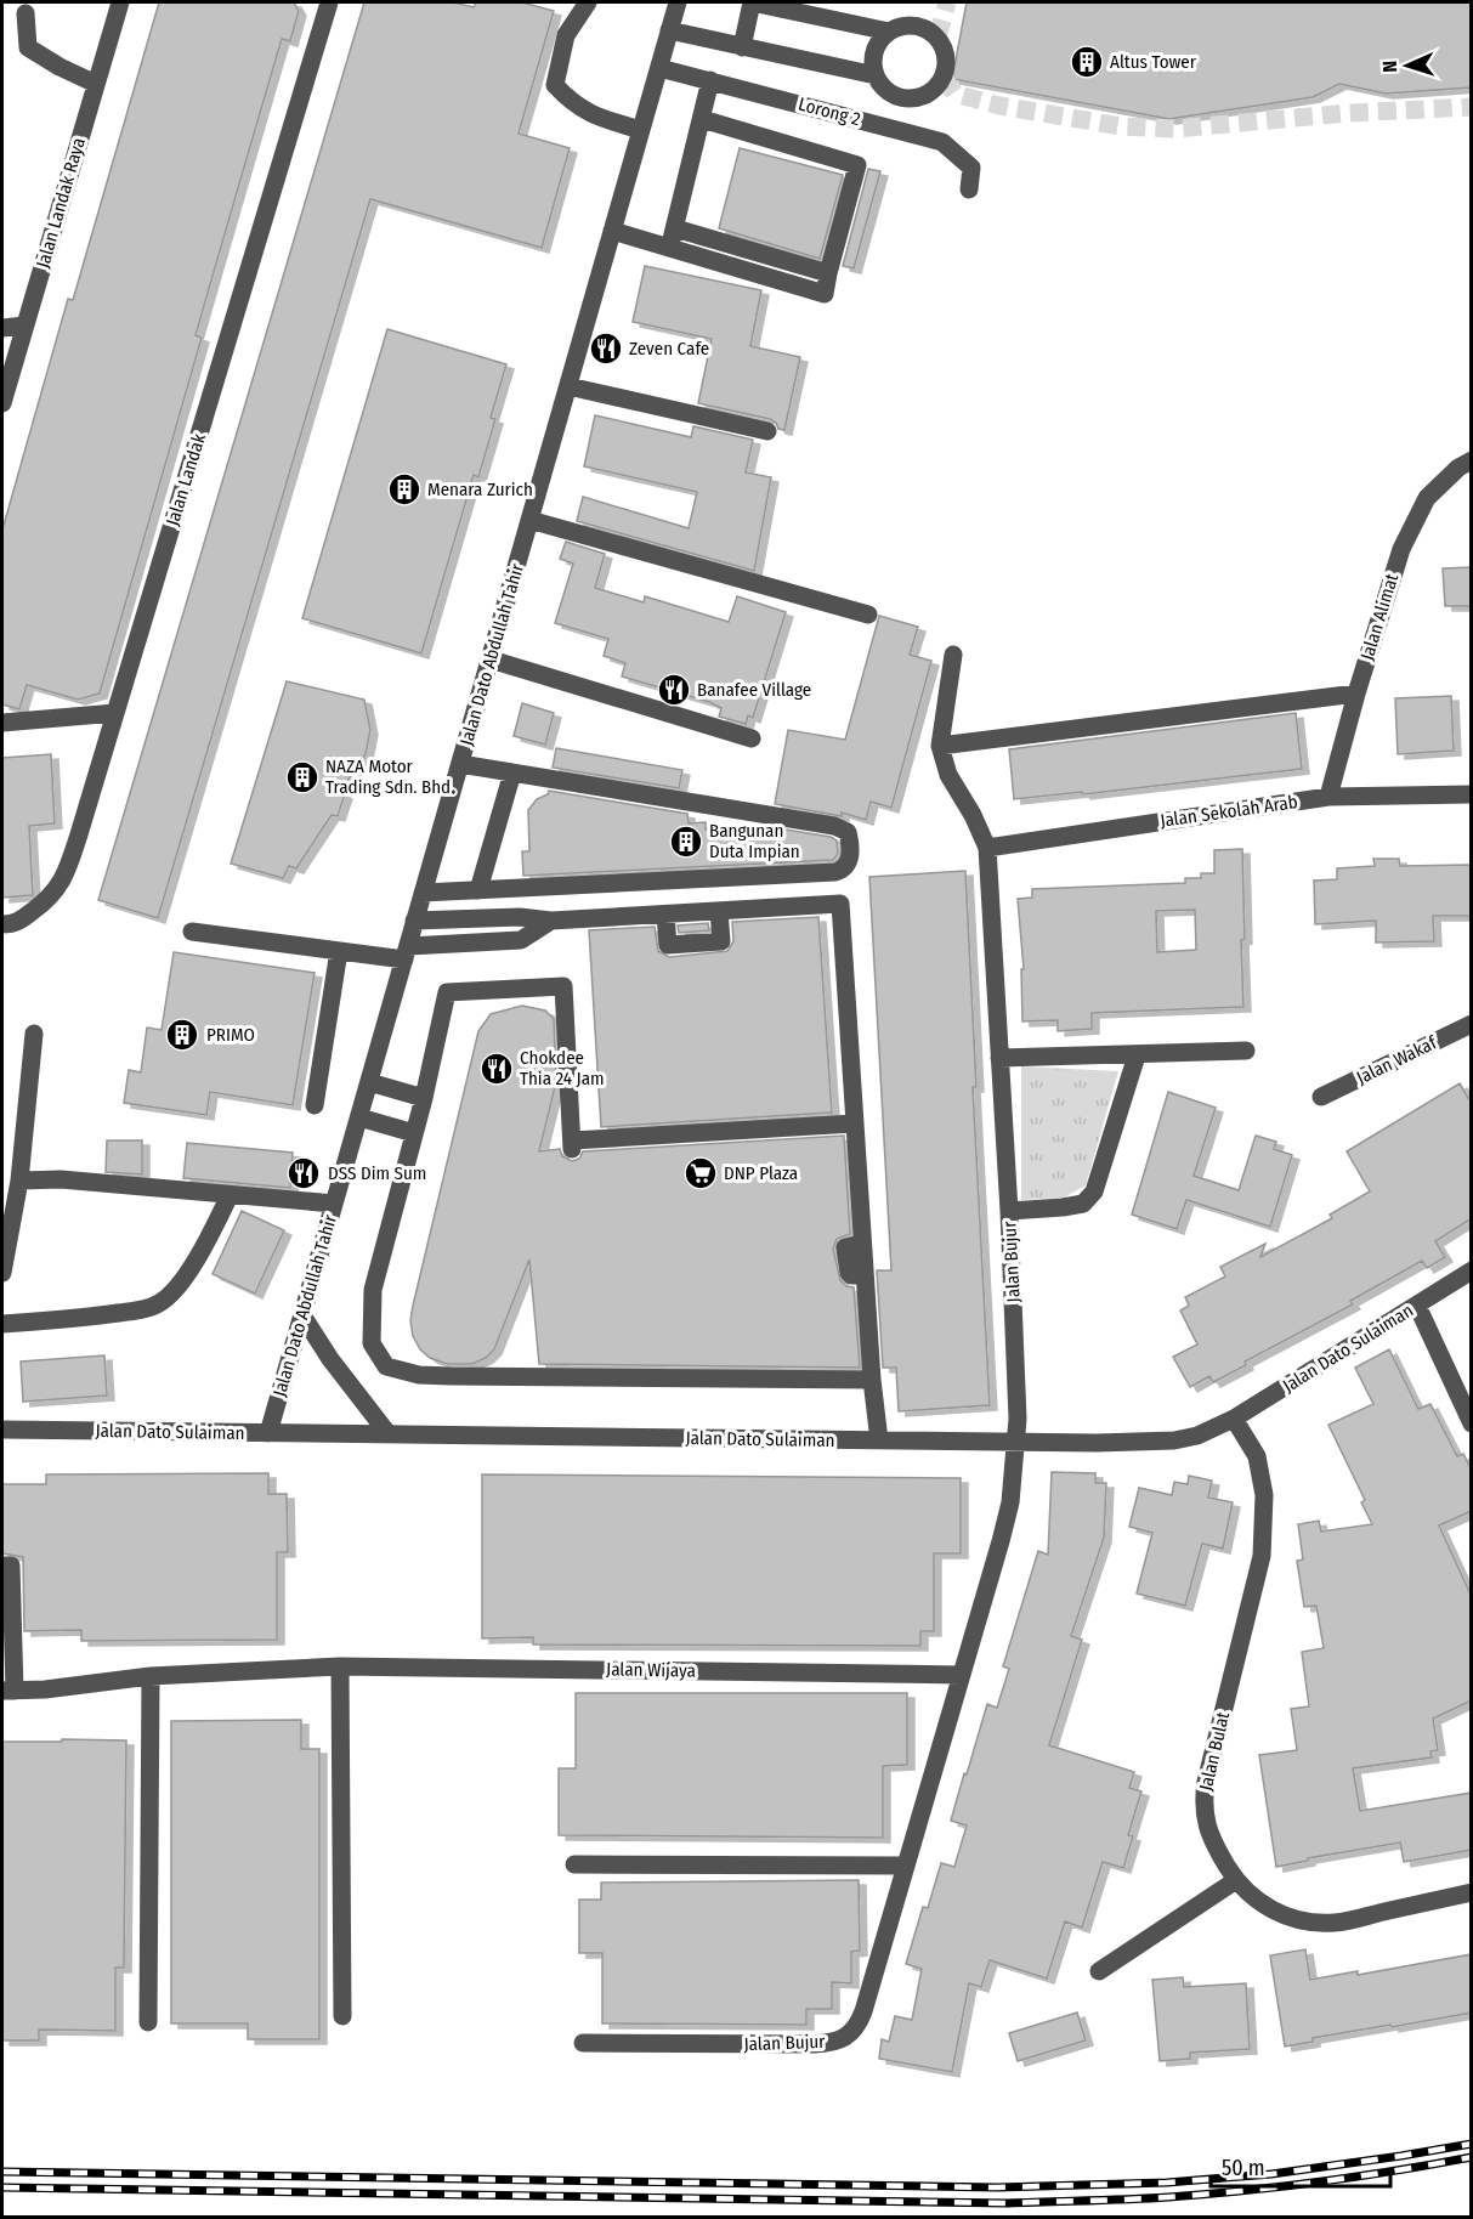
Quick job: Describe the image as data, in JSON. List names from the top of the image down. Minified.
{"streets":{"street":["Lorong 2","Jalan Landak Raya","Jalan Landak","Jalan Alimat","Jalan Dato Abdullah Tahir","Jalan Sekolah Arab","Jalan Wakaf","Jalan Bujur","Jalan Dato Sulaiman","Jalan Wijaya","Jalan Bulat"]},"crossings":[["Lorong 2","Jalan Dato Abdullah Tahir"],["Jalan Alimat","Jalan Sekolah Arab"],["Jalan Dato Abdullah Tahir","Jalan Dato Sulaiman"],["Jalan Sekolah Arab","Jalan Bujur"],["Jalan Bujur","Jalan Dato Sulaiman"],["Jalan Bujur","Jalan Wijaya"],["Jalan Dato Sulaiman","Jalan Bulat"]],"places":{"building":["Altus Tower","Menara Zurich","NAZA Motor Trading Sdn. Bhd.","Bangunan Duta Impian","PRIMO"],"restaurant":["Zeven Cafe","Banafee Village","Chokdee Thia 24 Jam","DSS Dim Sum"],"supermarket":["DNP Plaza"]},"scale_bar":"50 m","north":"left"}
